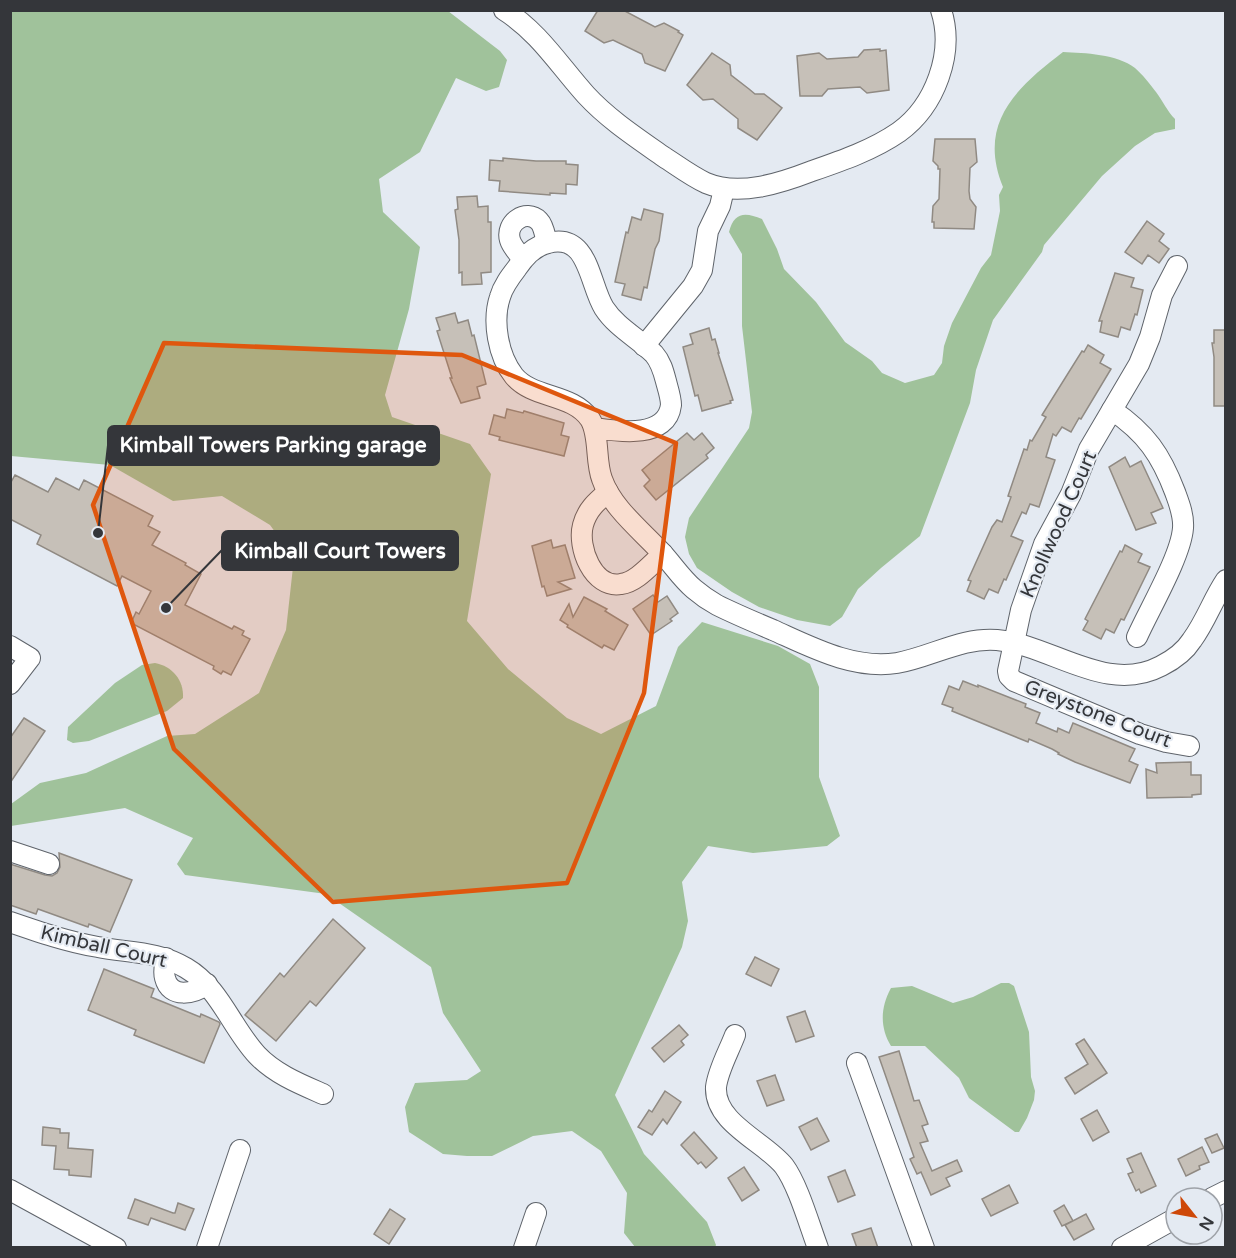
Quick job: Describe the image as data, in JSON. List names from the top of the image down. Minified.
{"streets":{"street":["Knollwood Court","Greystone Court","Kimball Court"]},"crossings":[["Knollwood Court","Greystone Court"]],"places":["Kimball Towers Parking garage","Kimball Court Towers"],"north":"bottom right"}
